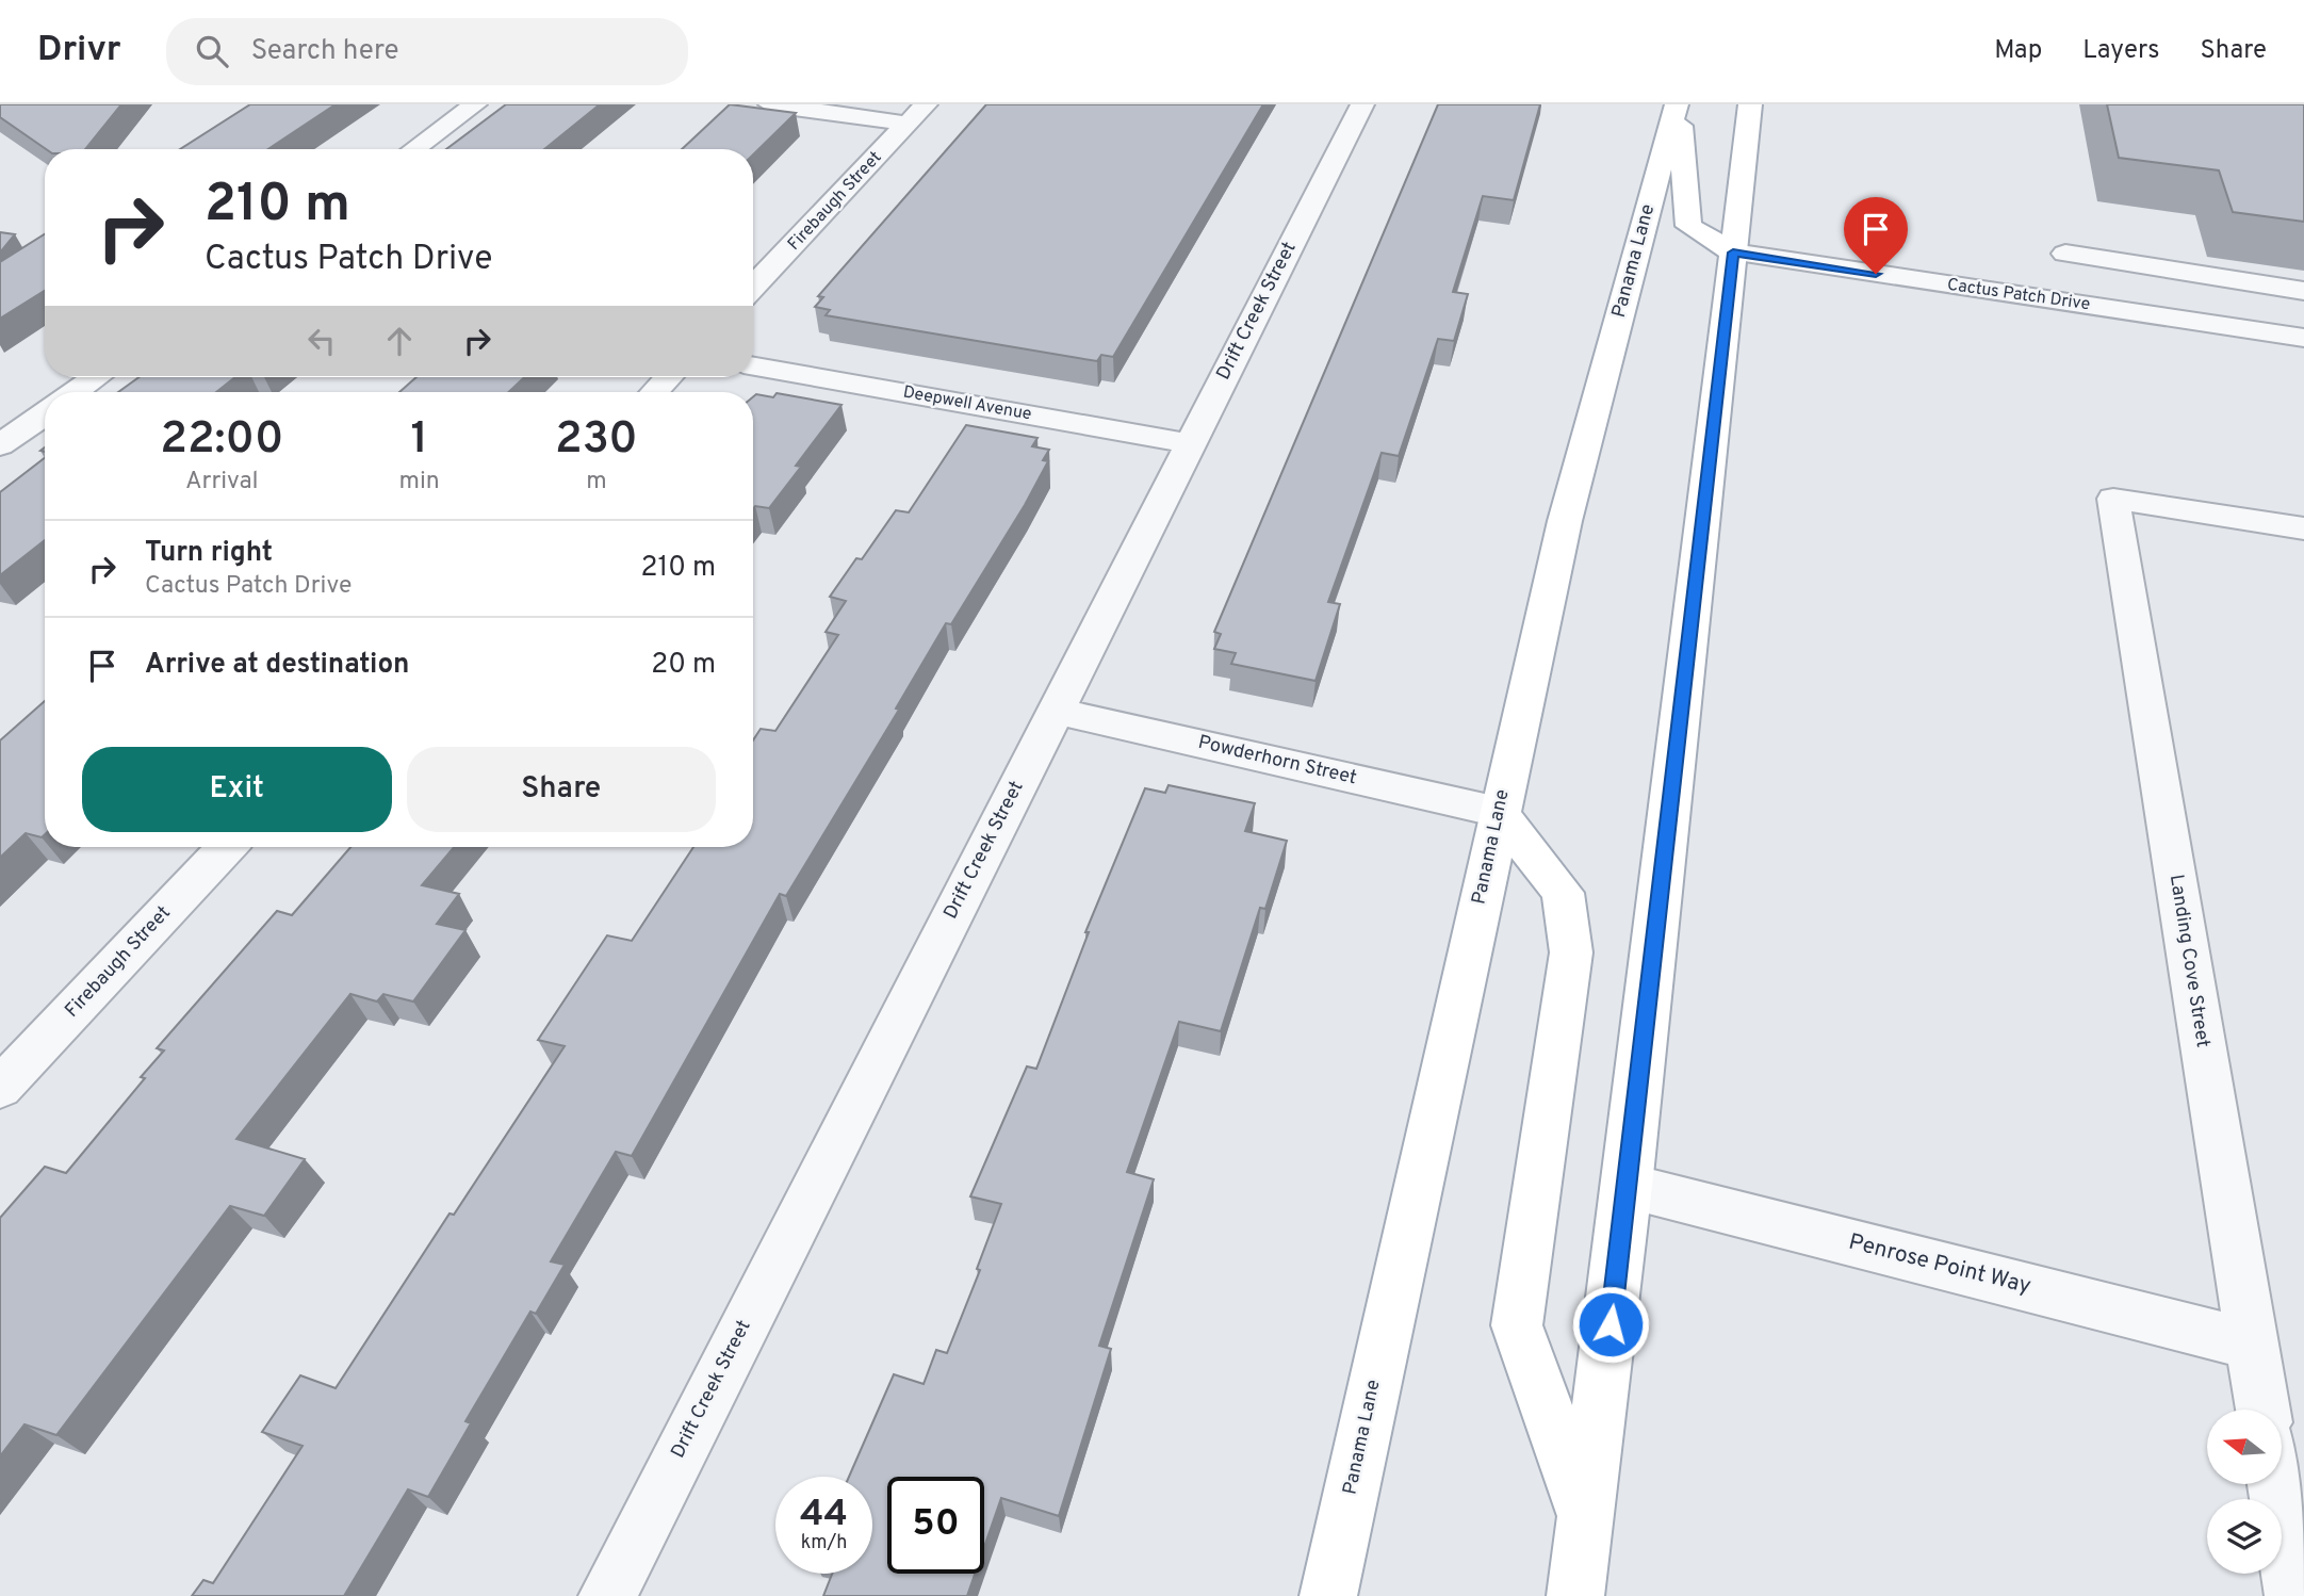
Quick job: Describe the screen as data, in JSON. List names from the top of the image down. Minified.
{"streets":{"main road":["Panama Lane"],"street":["Firebaugh Street","Cactus Patch Drive","Drift Creek Street","Deepwell Avenue","Powderhorn Street","Landing Cove Street","Penrose Point Way"]},"crossings":[["Panama Lane","Powderhorn Street"],["Drift Creek Street","Deepwell Avenue"],["Drift Creek Street","Powderhorn Street"],["Landing Cove Street","Penrose Point Way"]],"north":"left","page":{"header":"Drivr","search":"Search here","nav":["Map","Layers","Share"],"turn":["210 m","Cactus Patch Drive"],"eta":["22:00","Arrival","1","min","230","m"],"list":[{"name":"Turn right","note":"Cactus Patch Drive","value":"210 m"},{"name":"Arrive at destination","value":"20 m"}],"buttons":["Exit","Share"],"speed":"44 km/h","limit":"50"}}
